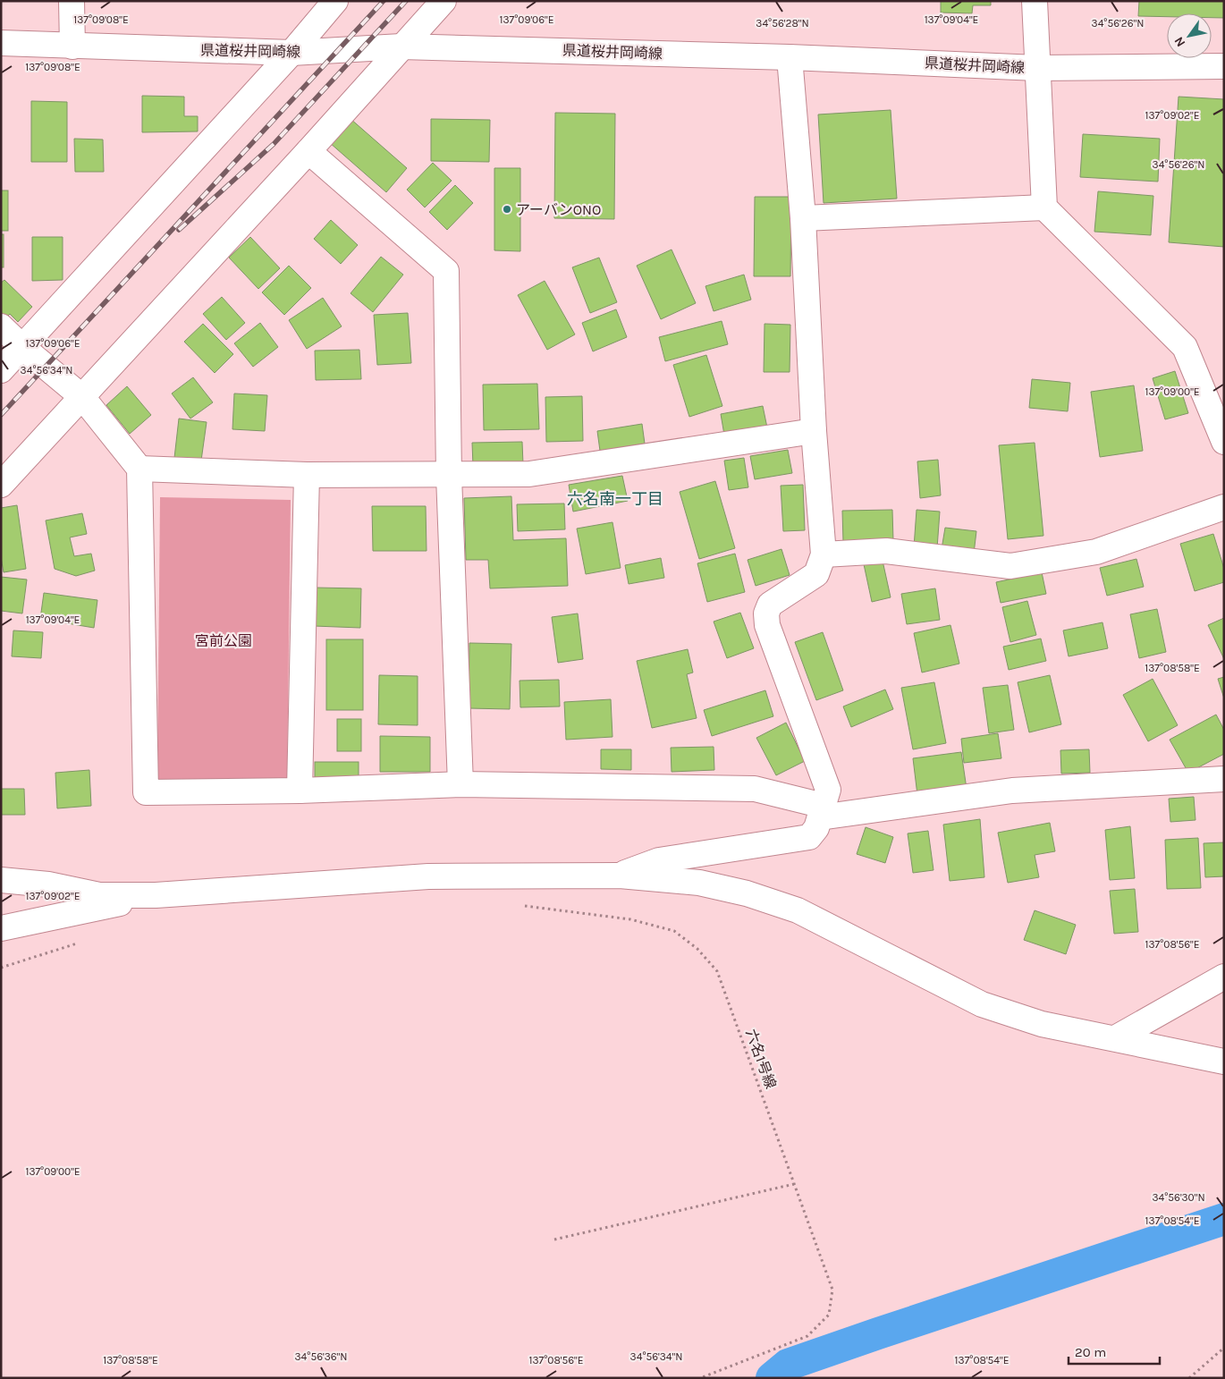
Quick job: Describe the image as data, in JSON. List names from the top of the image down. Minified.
{"streets":{"street":["県道桜井岡崎線"],"path":["六名1号線"]},"districts":["六名南一丁目"],"parks":["宮前公園"],"places":["アーバンONO"],"scale_bar":"20 m","north":"bottom left","coordinates":["137°09'08\"E","137°09'06\"E","137°09'04\"E","34°56'28\"N","34°56'26\"N","137°09'02\"E","34°56'34\"N","137°09'00\"E","137°08'58\"E","137°08'56\"E","34°56'30\"N","137°08'54\"E","34°56'36\"N"]}
